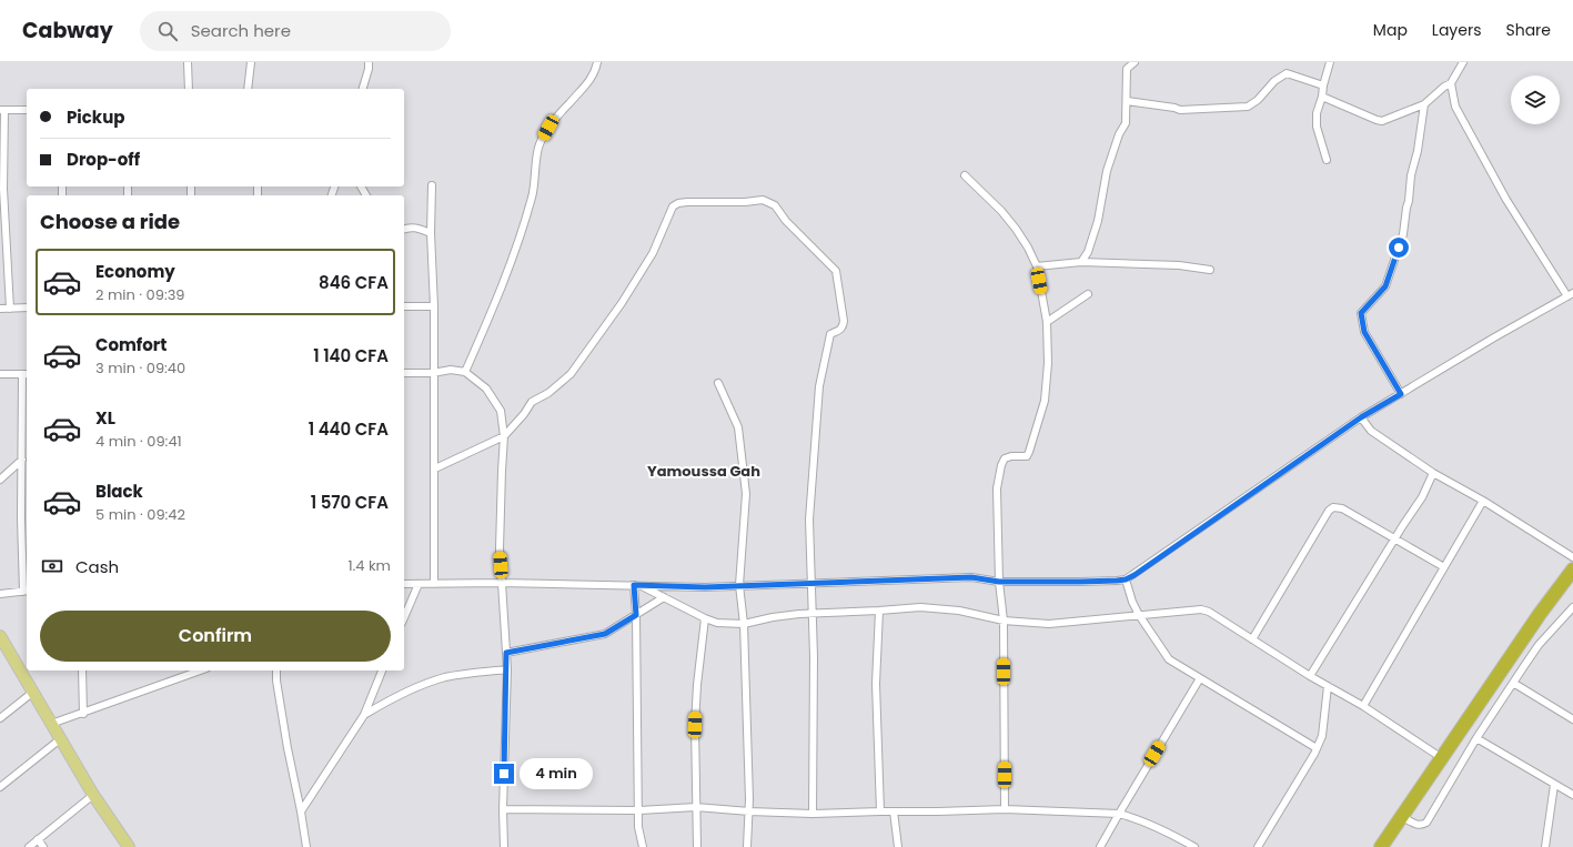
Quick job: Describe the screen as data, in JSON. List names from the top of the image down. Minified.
{"districts":["Yamoussa Gah"],"page":{"header":"Cabway","search":"Search here","nav":["Map","Layers","Share"],"banner":["Pickup","Drop-off"],"heading":"Choose a ride","list":[{"name":"Economy","note":"2 min · 09:39","value":"846 CFA"},{"name":"Comfort","note":"3 min · 09:40","value":"1 140 CFA"},{"name":"XL","note":"4 min · 09:41","value":"1 440 CFA"},{"name":"Black","note":"5 min · 09:42","value":"1 570 CFA"}],"pay":["Cash","1.4 km"],"buttons":"Confirm","bubble":"4 min"}}
